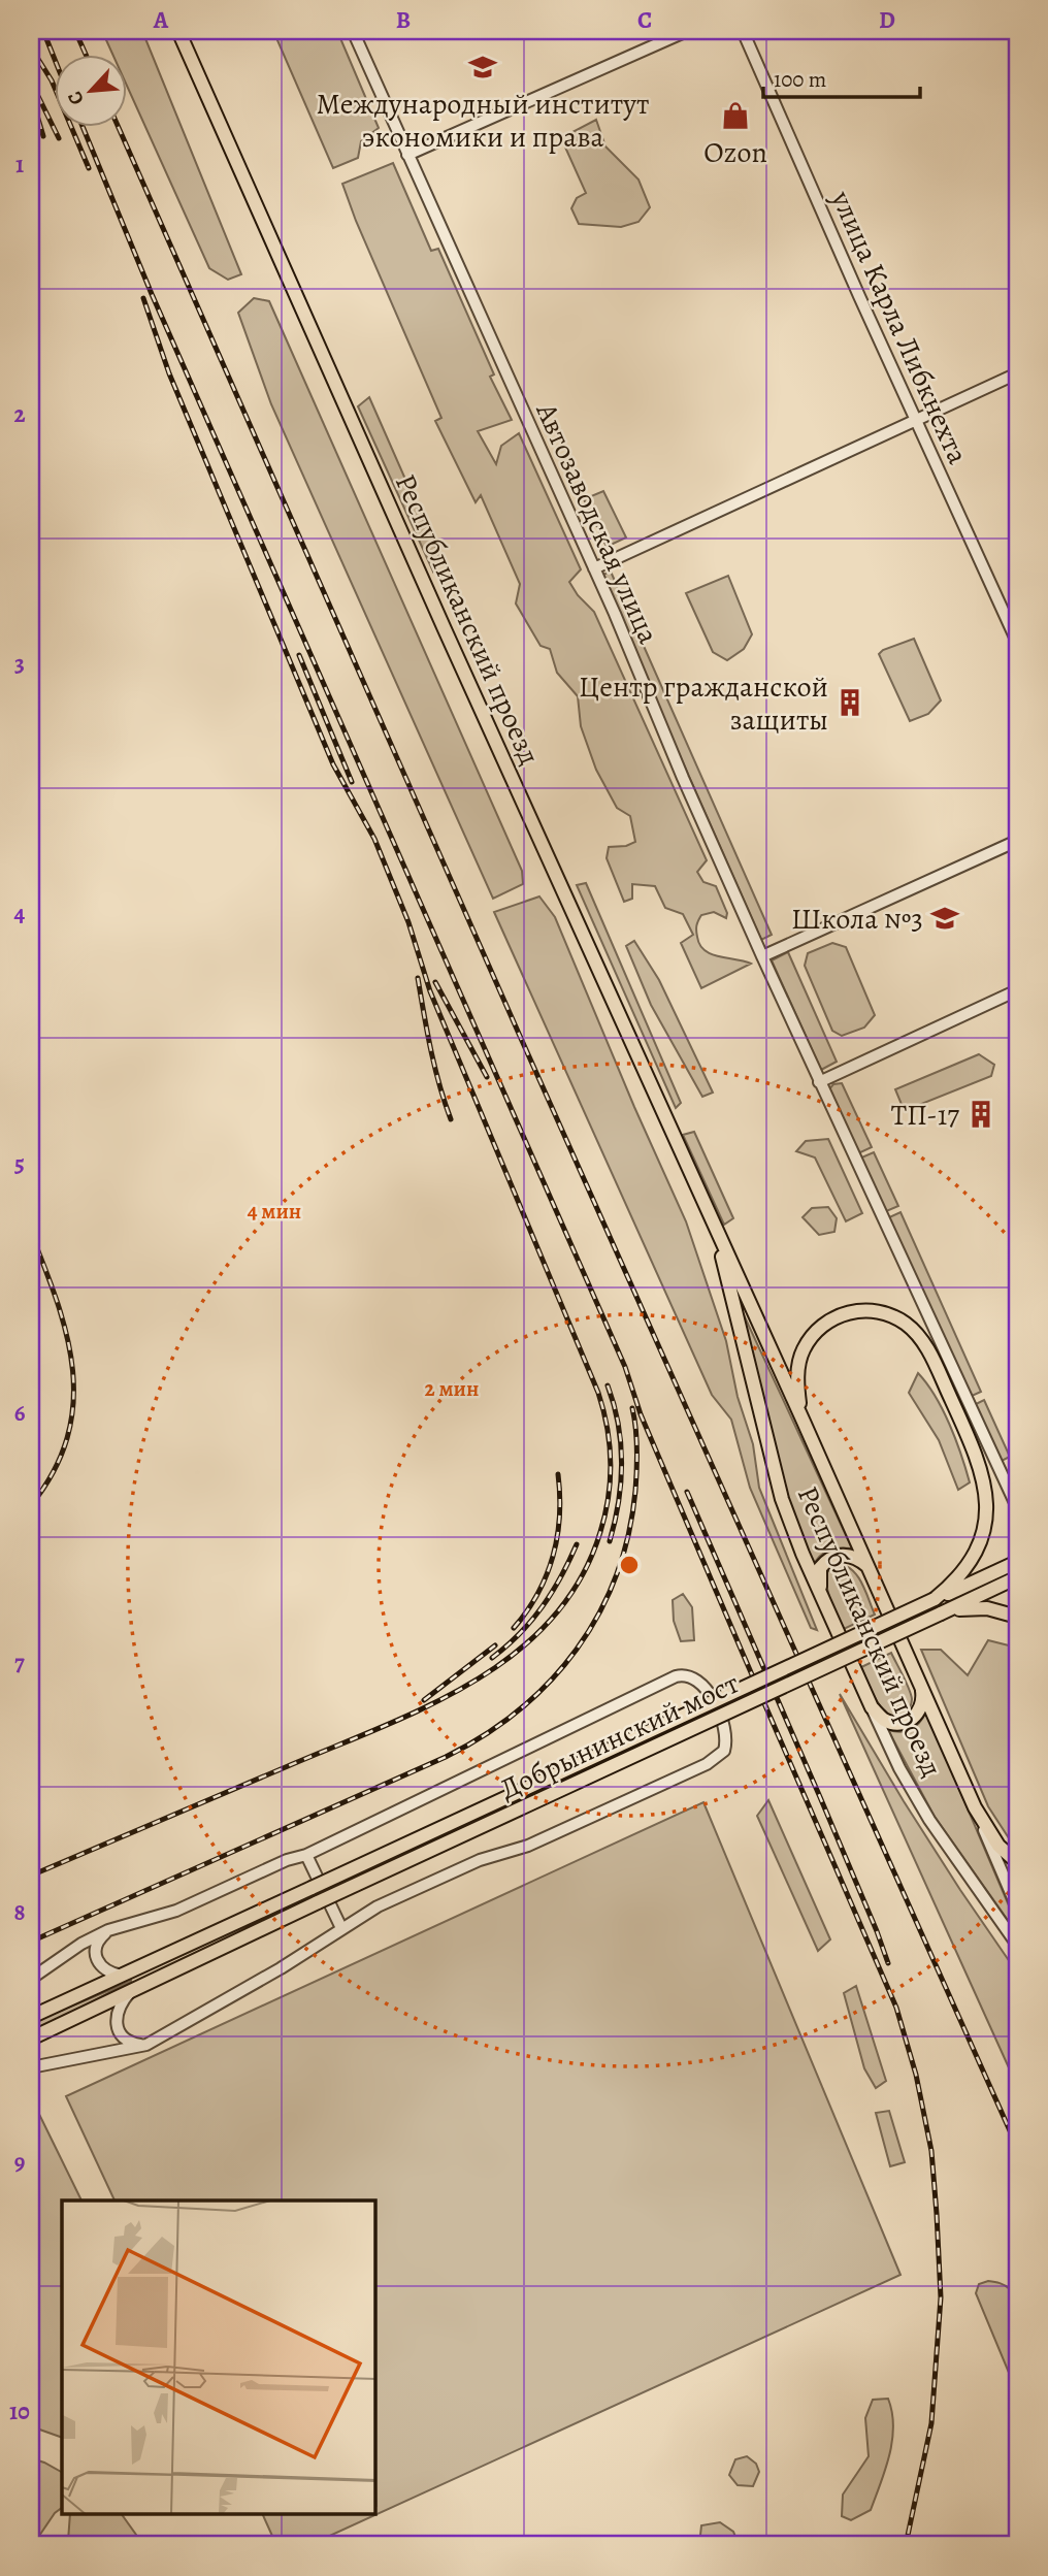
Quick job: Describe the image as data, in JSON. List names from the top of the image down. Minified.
{"streets":{"main road":["Республиканский проезд","Добрынинский мост"],"street":["улица Карла Либкнехта","Автозаводская улица"]},"places":{"school or university":["Международный институт экономики и права","Школа №3"],"shop":["Ozon"],"building":["Центр гражданской защиты","ТП-17"]},"scale_bar":"100 m","north":"bottom left","grid":{"columns":["A","B","C","D"],"rows":["1","2","3","4","5","6","7","8","9","10"]},"rings":["4 мин","2 мин"]}
